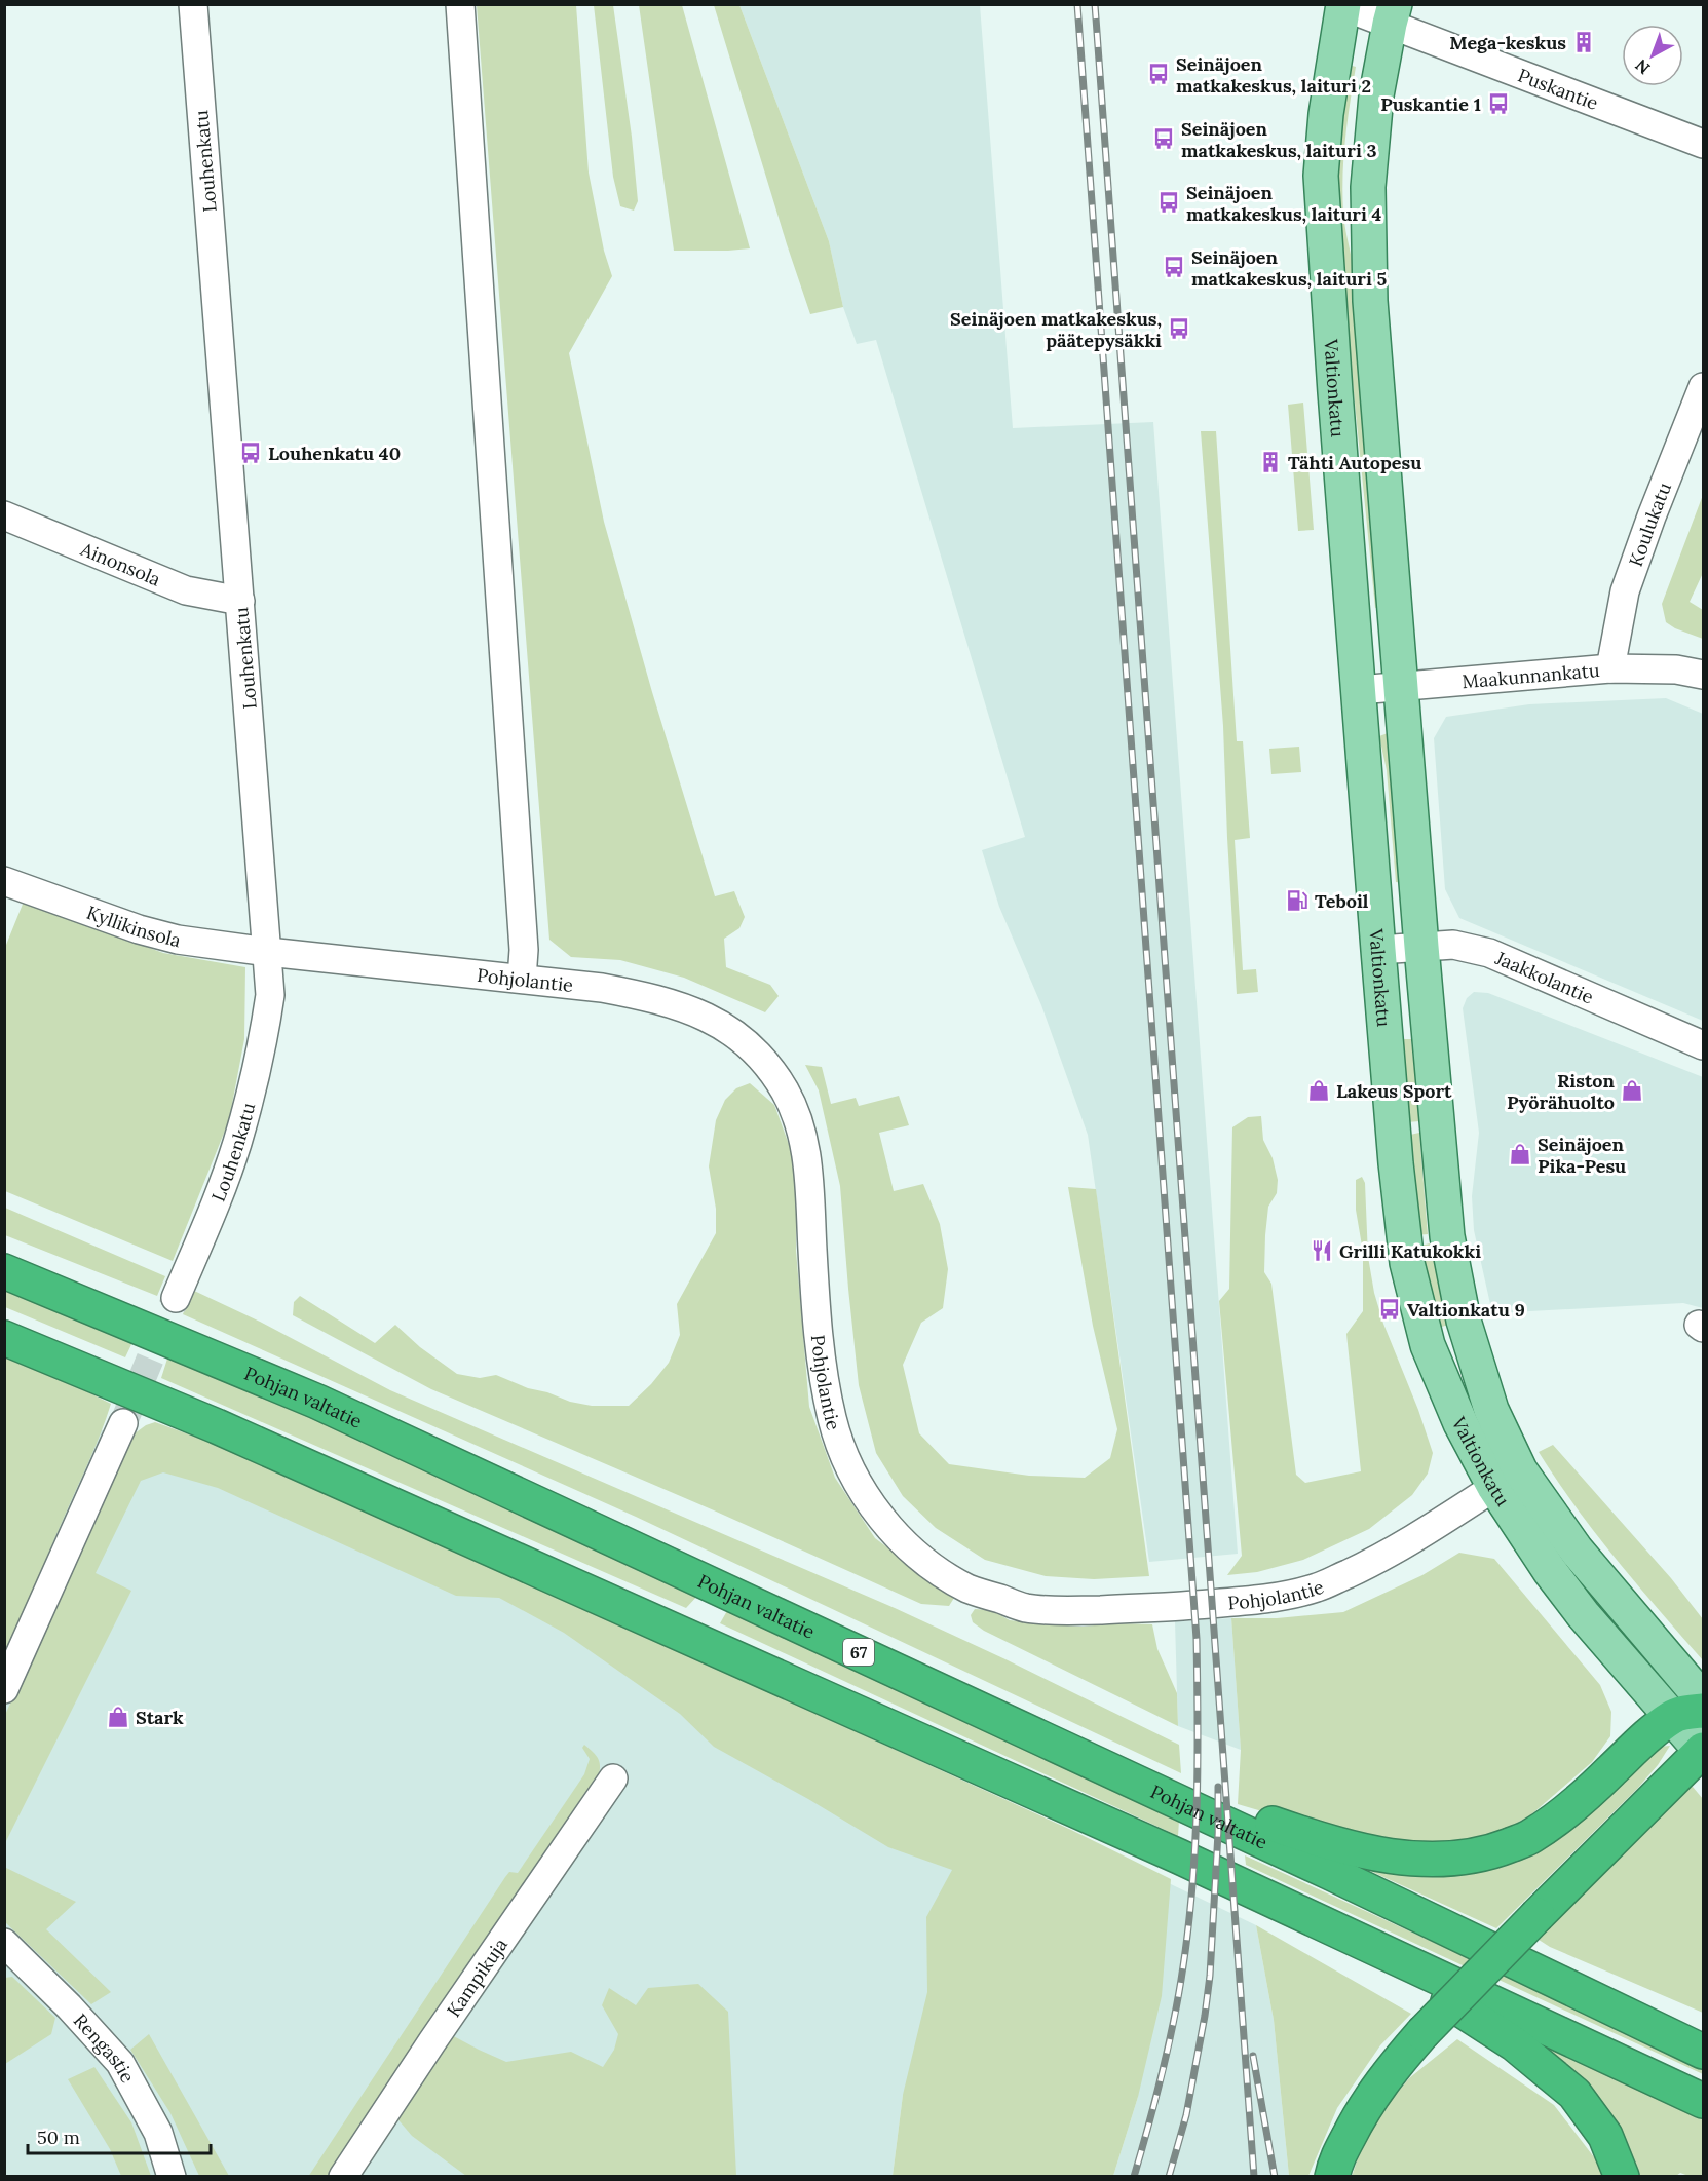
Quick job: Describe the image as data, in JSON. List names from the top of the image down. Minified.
{"streets":{"highway":["Pohjan valtatie","67"],"main road":["Valtionkatu"],"street":["Puskantie","Louhenkatu","Koulukatu","Ainonsola","Maakunnankatu","Kyllikinsola","Jaakkolantie","Pohjolantie","Kampikuja","Rengastie"]},"crossings":[["Puskantie","Valtionkatu"],["Louhenkatu","Ainonsola"],["Louhenkatu","Kyllikinsola"],["Louhenkatu","Pohjolantie"],["Valtionkatu","Maakunnankatu"],["Valtionkatu","Jaakkolantie"],["Valtionkatu","Pohjolantie"],["Koulukatu","Maakunnankatu"],["Kyllikinsola","Pohjolantie"]],"places":{"building":["Mega-keskus","Tähti Autopesu"],"bus stop":["Seinäjoen matkakeskus, laituri 2","Puskantie 1","Seinäjoen matkakeskus, laituri 3","Seinäjoen matkakeskus, laituri 4","Seinäjoen matkakeskus, laituri 5","Seinäjoen matkakeskus, päätepysäkki","Louhenkatu 40","Valtionkatu 9"],"fuel station":["Teboil"],"shop":["Lakeus Sport","Riston Pyörähuolto","Seinäjoen Pika-Pesu","Stark"],"restaurant":["Grilli Katukokki"]},"scale_bar":"50 m","north":"bottom left"}
